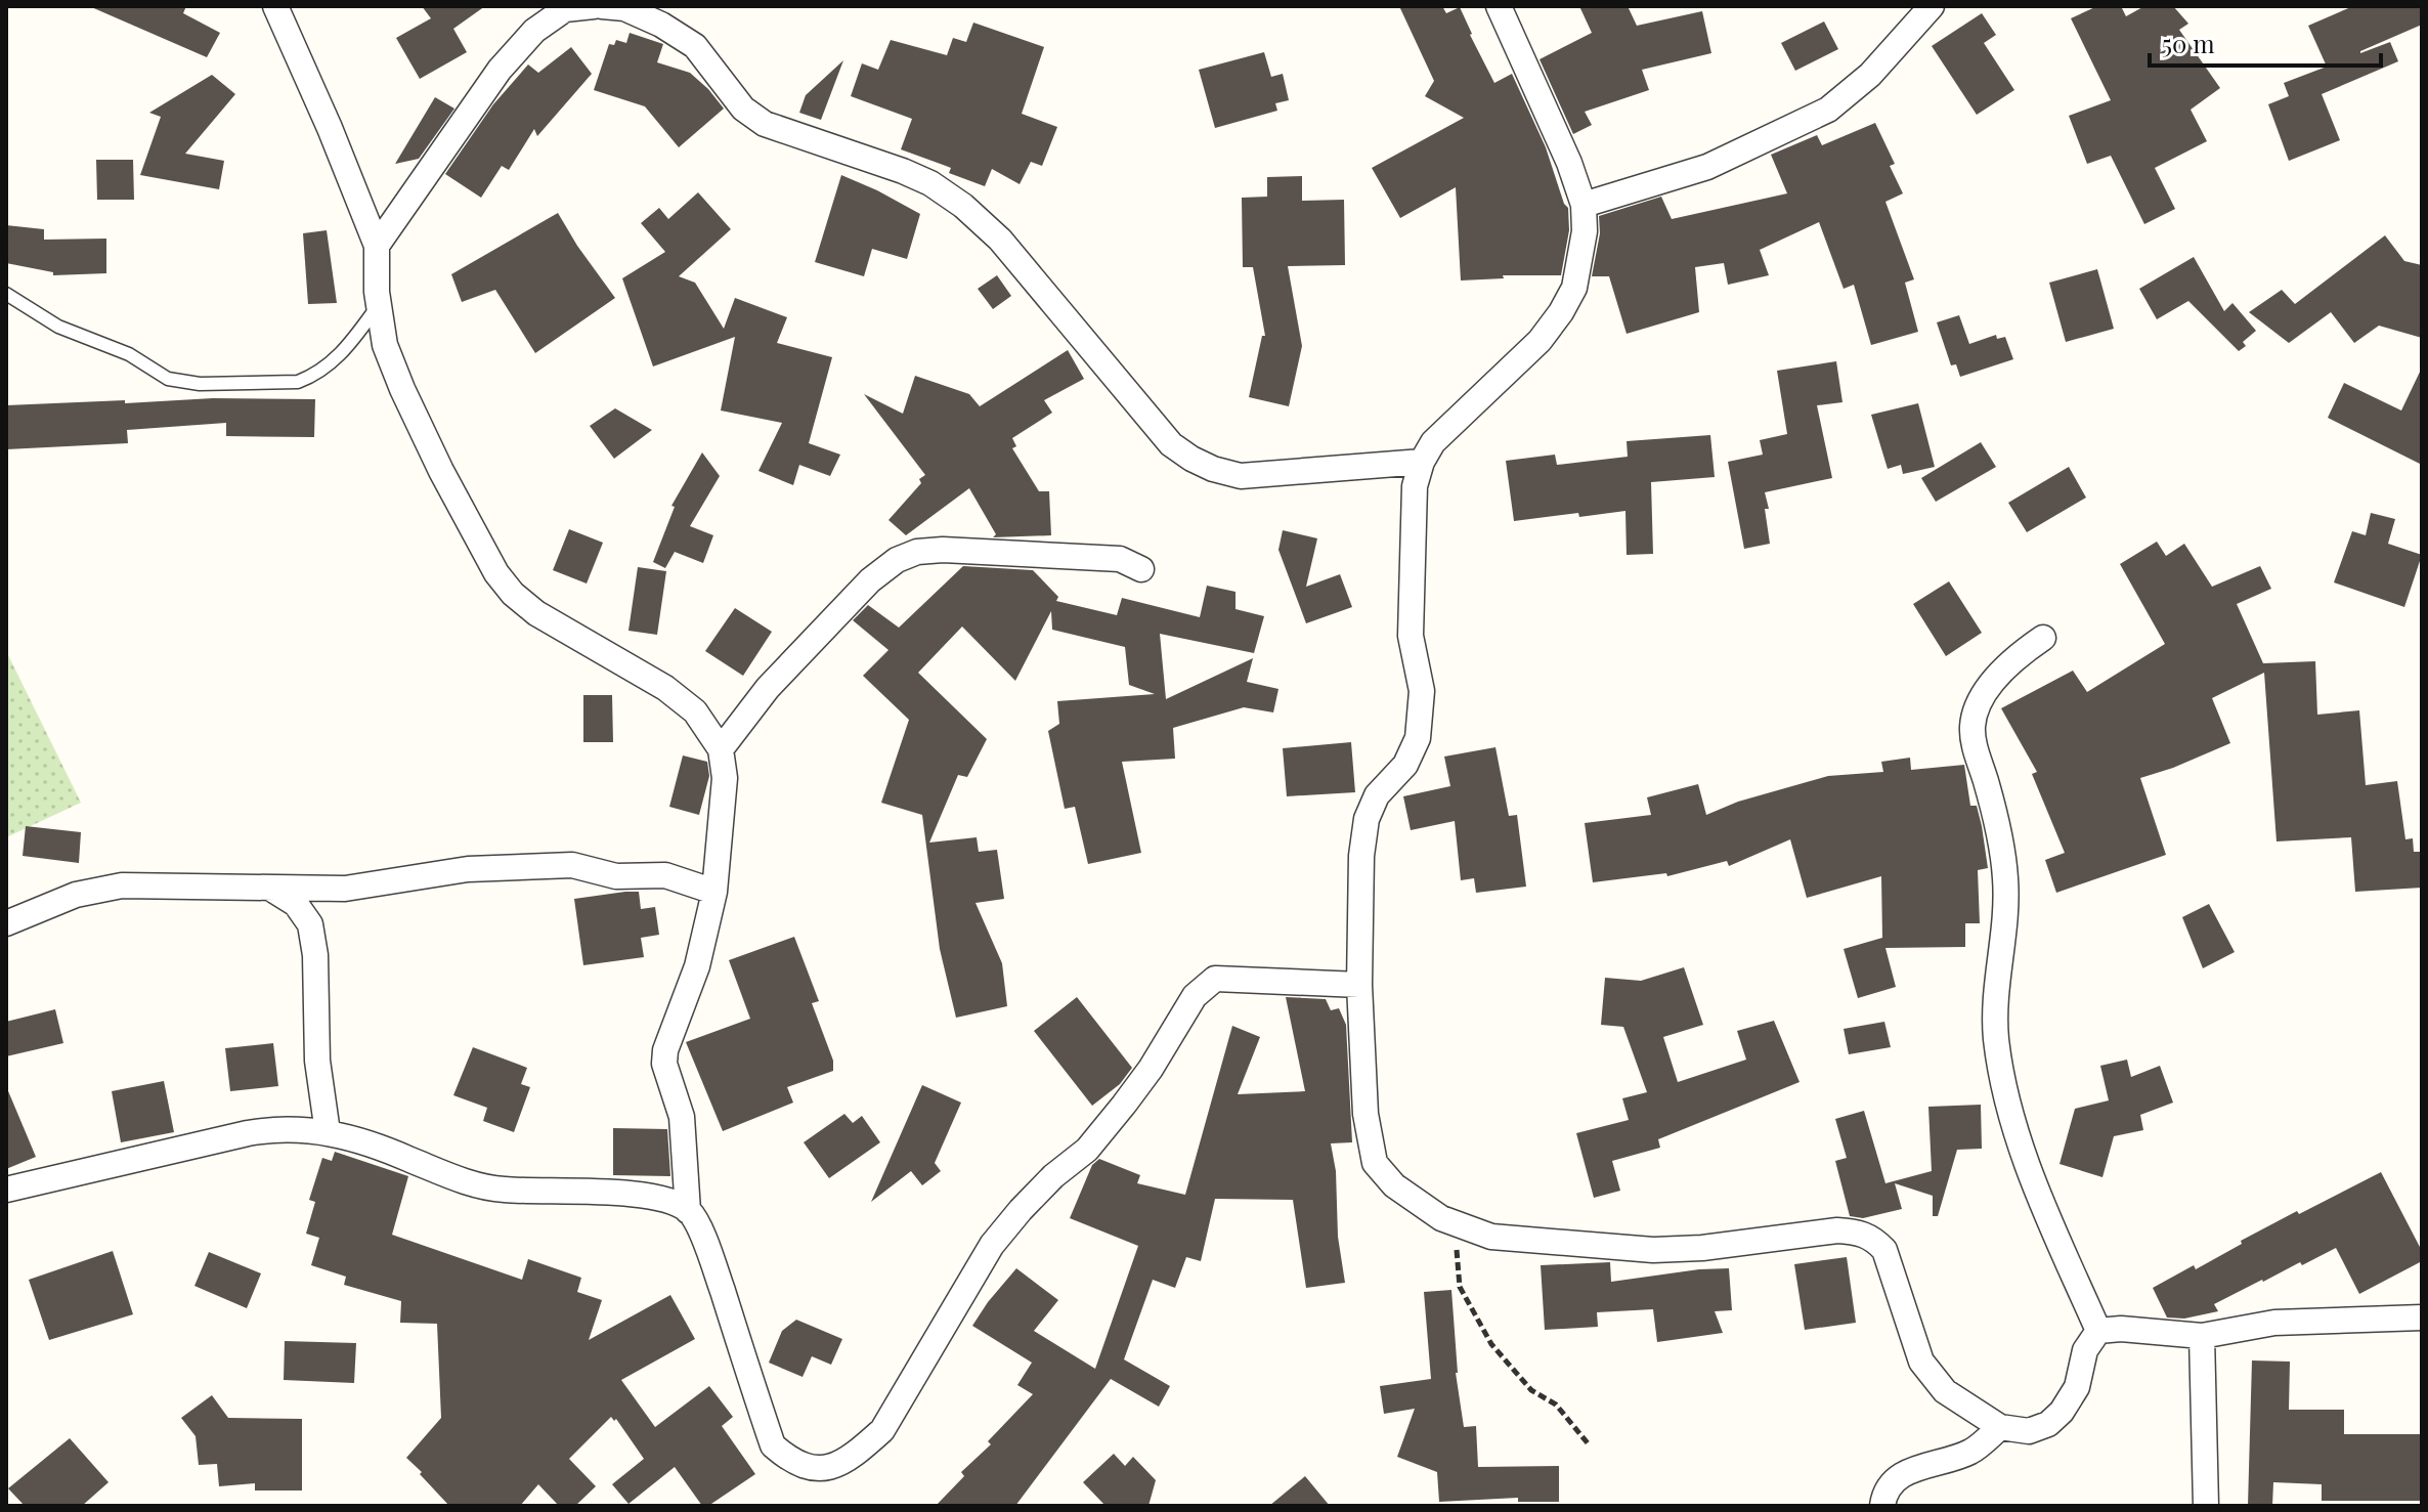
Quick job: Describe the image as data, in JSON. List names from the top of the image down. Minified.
{"scale_bar":"50 m"}
